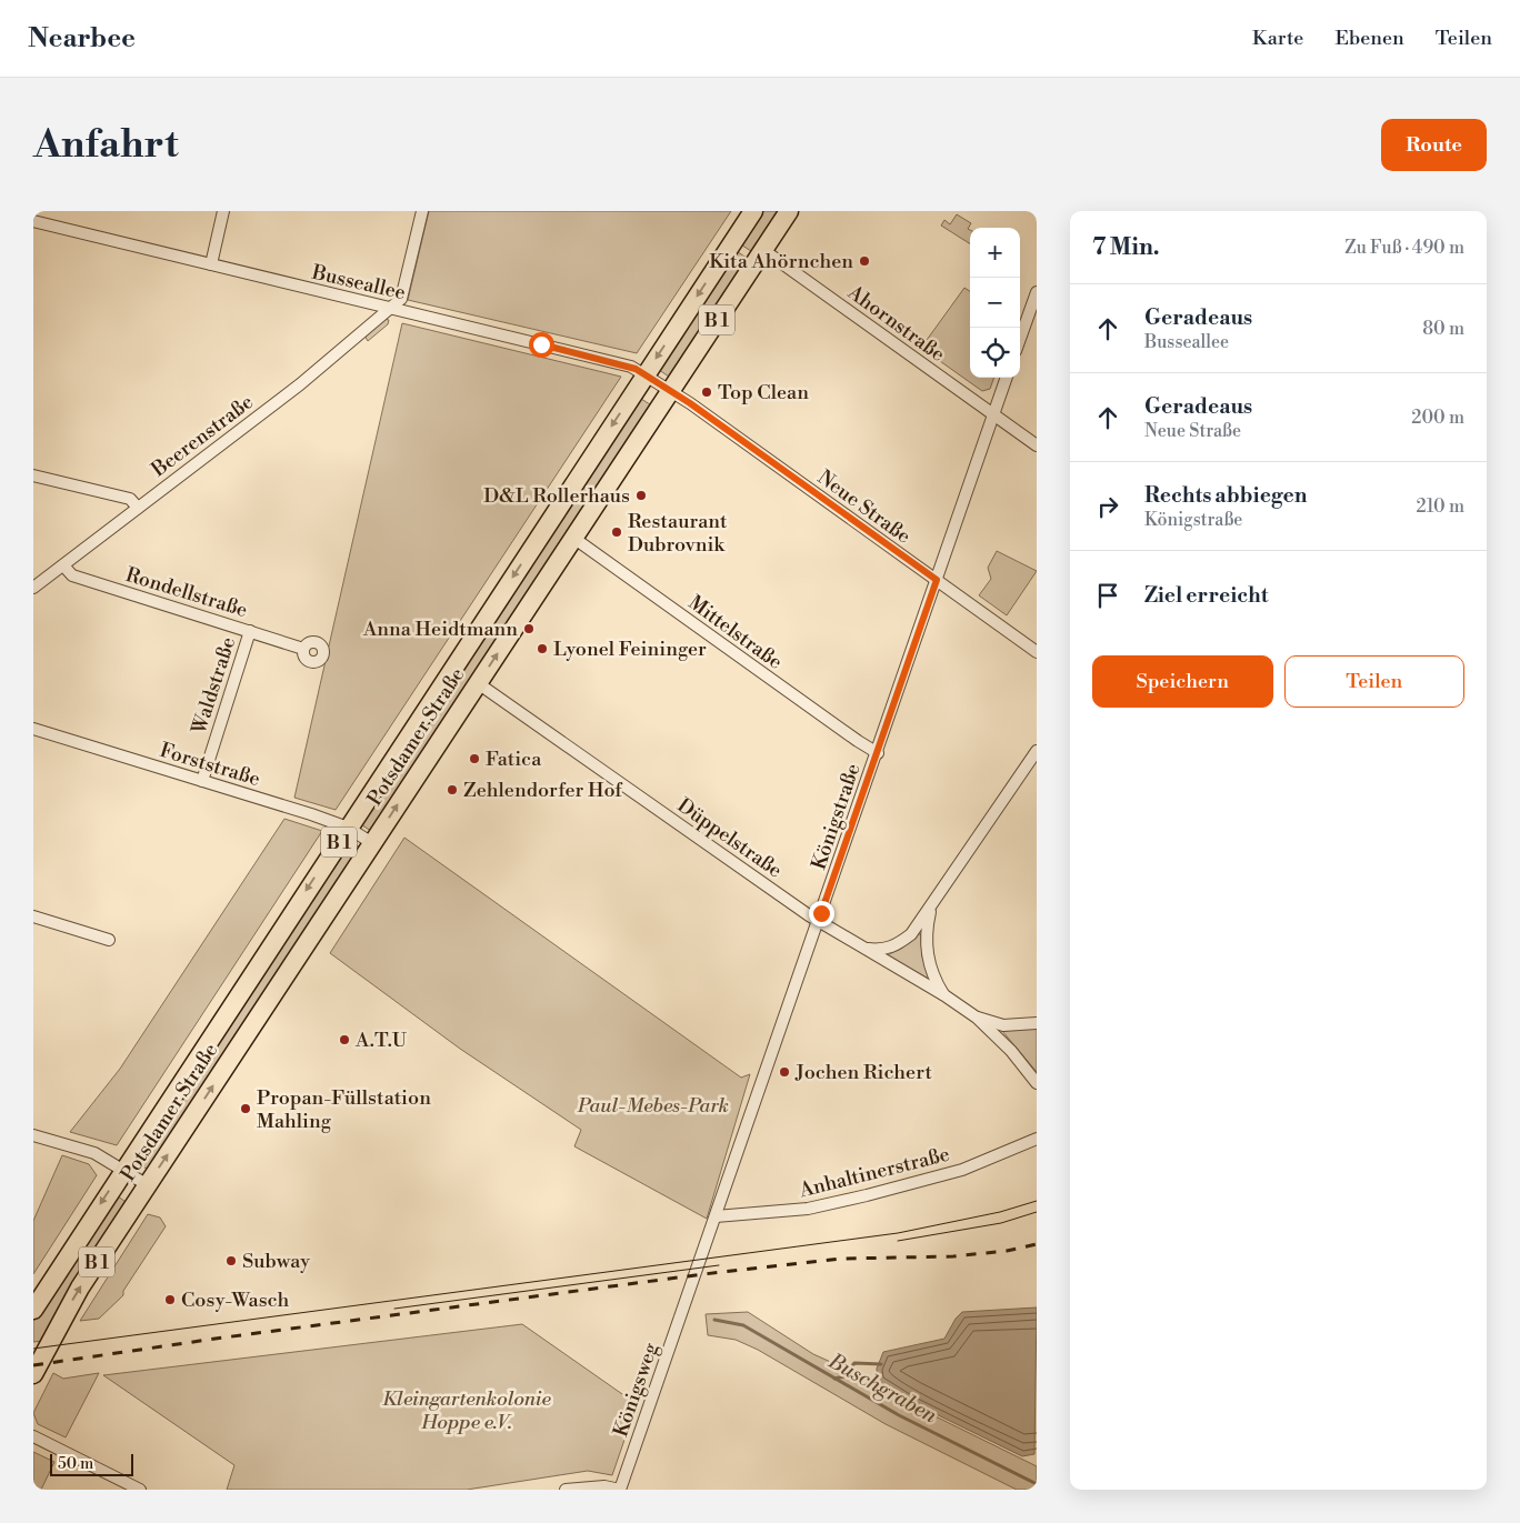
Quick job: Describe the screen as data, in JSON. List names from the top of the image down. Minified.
{"streets":{"main road":["B 1","Potsdamer Straße"],"street":["Busseallee","Ahornstraße","Beerenstraße","Neue Straße","Rondellstraße","Mittelstraße","Waldstraße","Forststraße","Königstraße","Düppelstraße","Anhaltinerstraße","Königsweg"]},"crossings":[["Busseallee","Beerenstraße"],["Busseallee","Neue Straße"],["Busseallee","Potsdamer Straße"],["Ahornstraße","Potsdamer Straße"],["Ahornstraße","Königstraße"],["Beerenstraße","Rondellstraße"],["Neue Straße","Potsdamer Straße"],["Neue Straße","Königstraße"],["Rondellstraße","Waldstraße"],["Mittelstraße","Potsdamer Straße"],["Mittelstraße","Königstraße"],["Waldstraße","Forststraße"],["Potsdamer Straße","Forststraße"],["Potsdamer Straße","Düppelstraße"],["Königstraße","Düppelstraße"],["Königstraße","Anhaltinerstraße"],["Königstraße","Königsweg"]],"water":["Buschgraben"],"parks":["Paul-Mebes-Park","Kleingartenkolonie Hoppe e.V."],"places":["Kita Ahörnchen","Top Clean","D&L Rollerhaus","Restaurant Dubrovnik","Anna Heidtmann","Lyonel Feininger","Fatica","Zehlendorfer Hof","A.T.U","Jochen Richert","Propan-Füllstation Mahling","Subway","Cosy-Wasch"],"scale_bar":"50 m","page":{"header":"Nearbee","nav":["Karte","Ebenen","Teilen"],"buttons":["Route",["Speichern","Teilen"]],"title":"Anfahrt","heading":["7 Min.","Zu Fuß · 490 m"],"map_buttons":["+","−"],"list":[["Geradeaus","Busseallee","80 m"],["Geradeaus","Neue Straße","200 m"],["Rechts abbiegen","Königstraße","210 m"],"Ziel erreicht"],"scale":"50 m"}}
